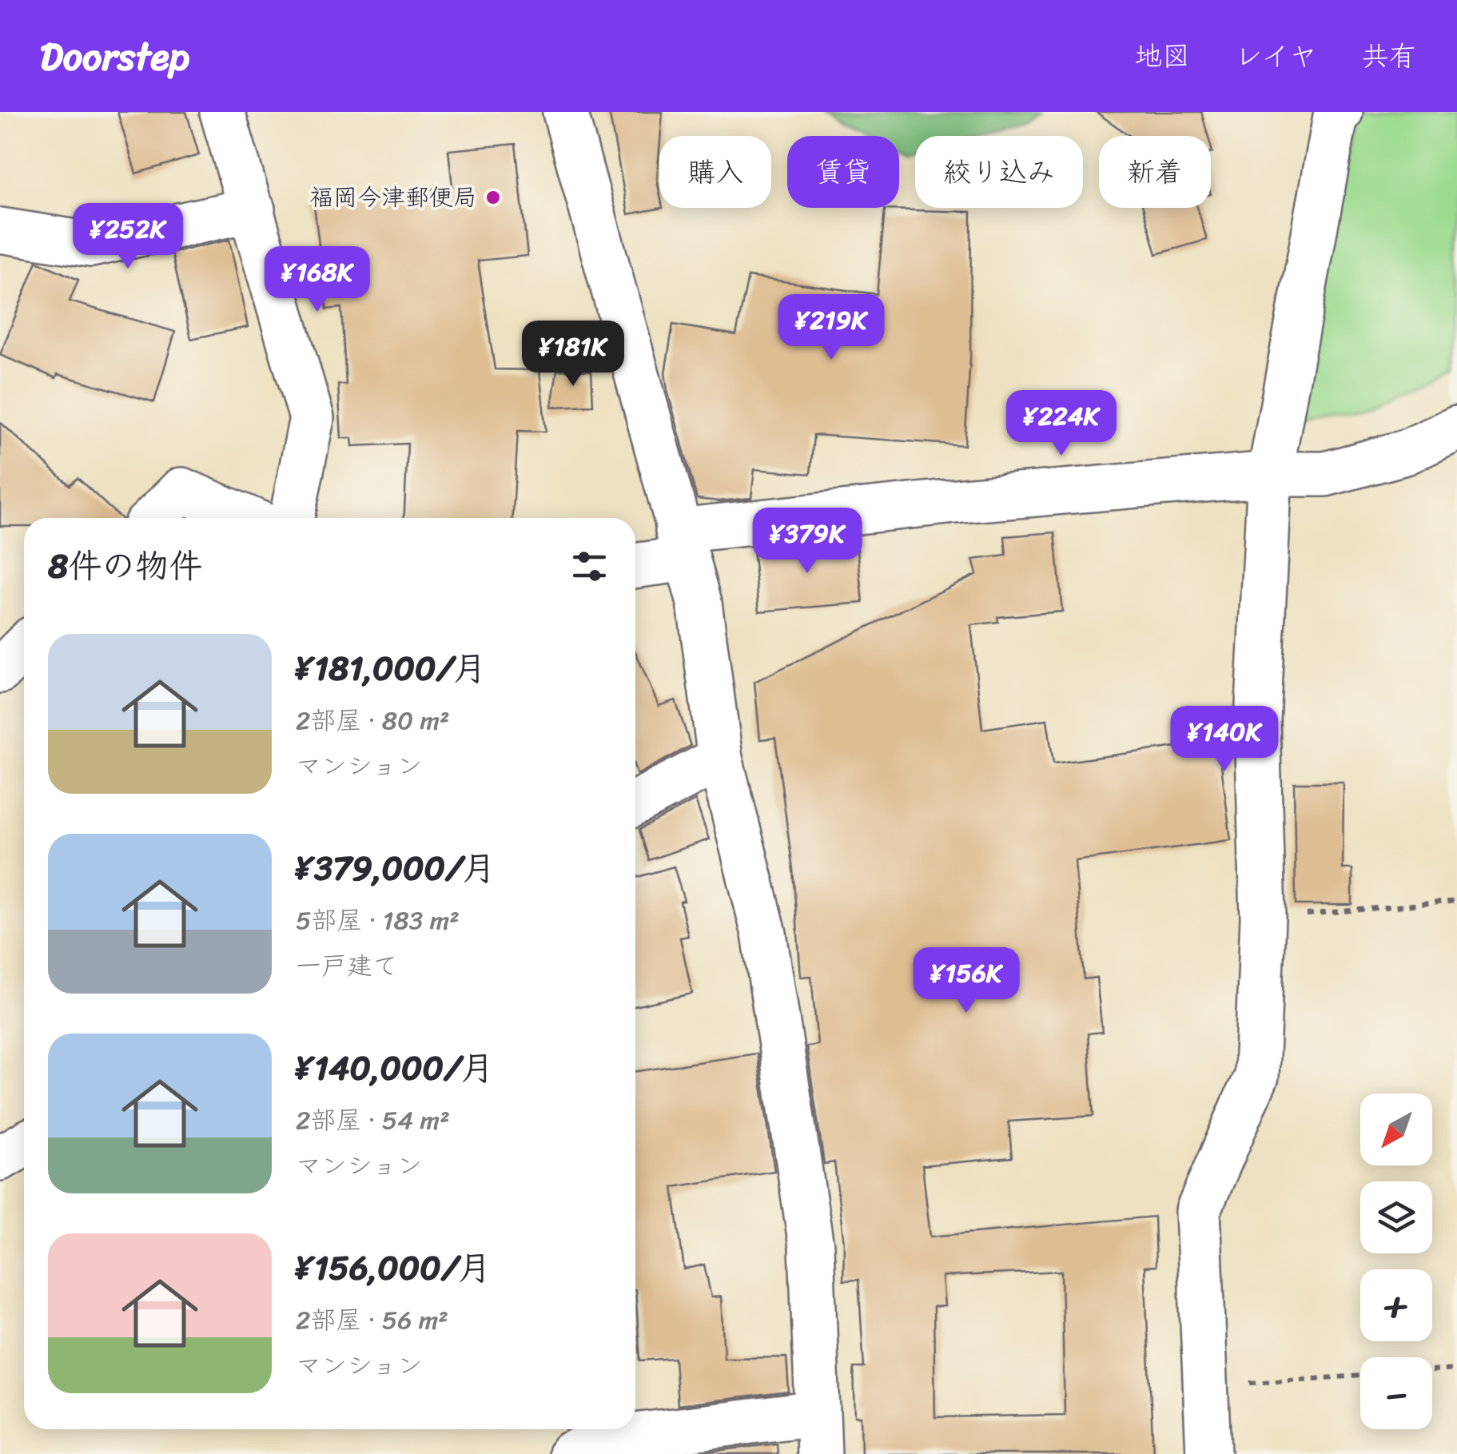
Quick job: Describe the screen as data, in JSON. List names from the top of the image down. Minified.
{"places":["福岡今津郵便局"],"north":"bottom left","page":{"header":"Doorstep","nav":["地図","レイヤ","共有"],"chip":["購入","賃貸","絞り込み","新着"],"price":["¥252K","¥168K","¥219K","¥181K","¥224K","¥379K","¥140K","¥156K"],"heading":"8件の物件","list":[{"name":"¥181,000/月","note":"2部屋 · 80 m² · マンション"},{"name":"¥379,000/月","note":"5部屋 · 183 m² · 一戸建て"},{"name":"¥140,000/月","note":"2部屋 · 54 m² · マンション"},{"name":"¥156,000/月","note":"2部屋 · 56 m² · マンション"}],"map_buttons":["+","−"]}}
